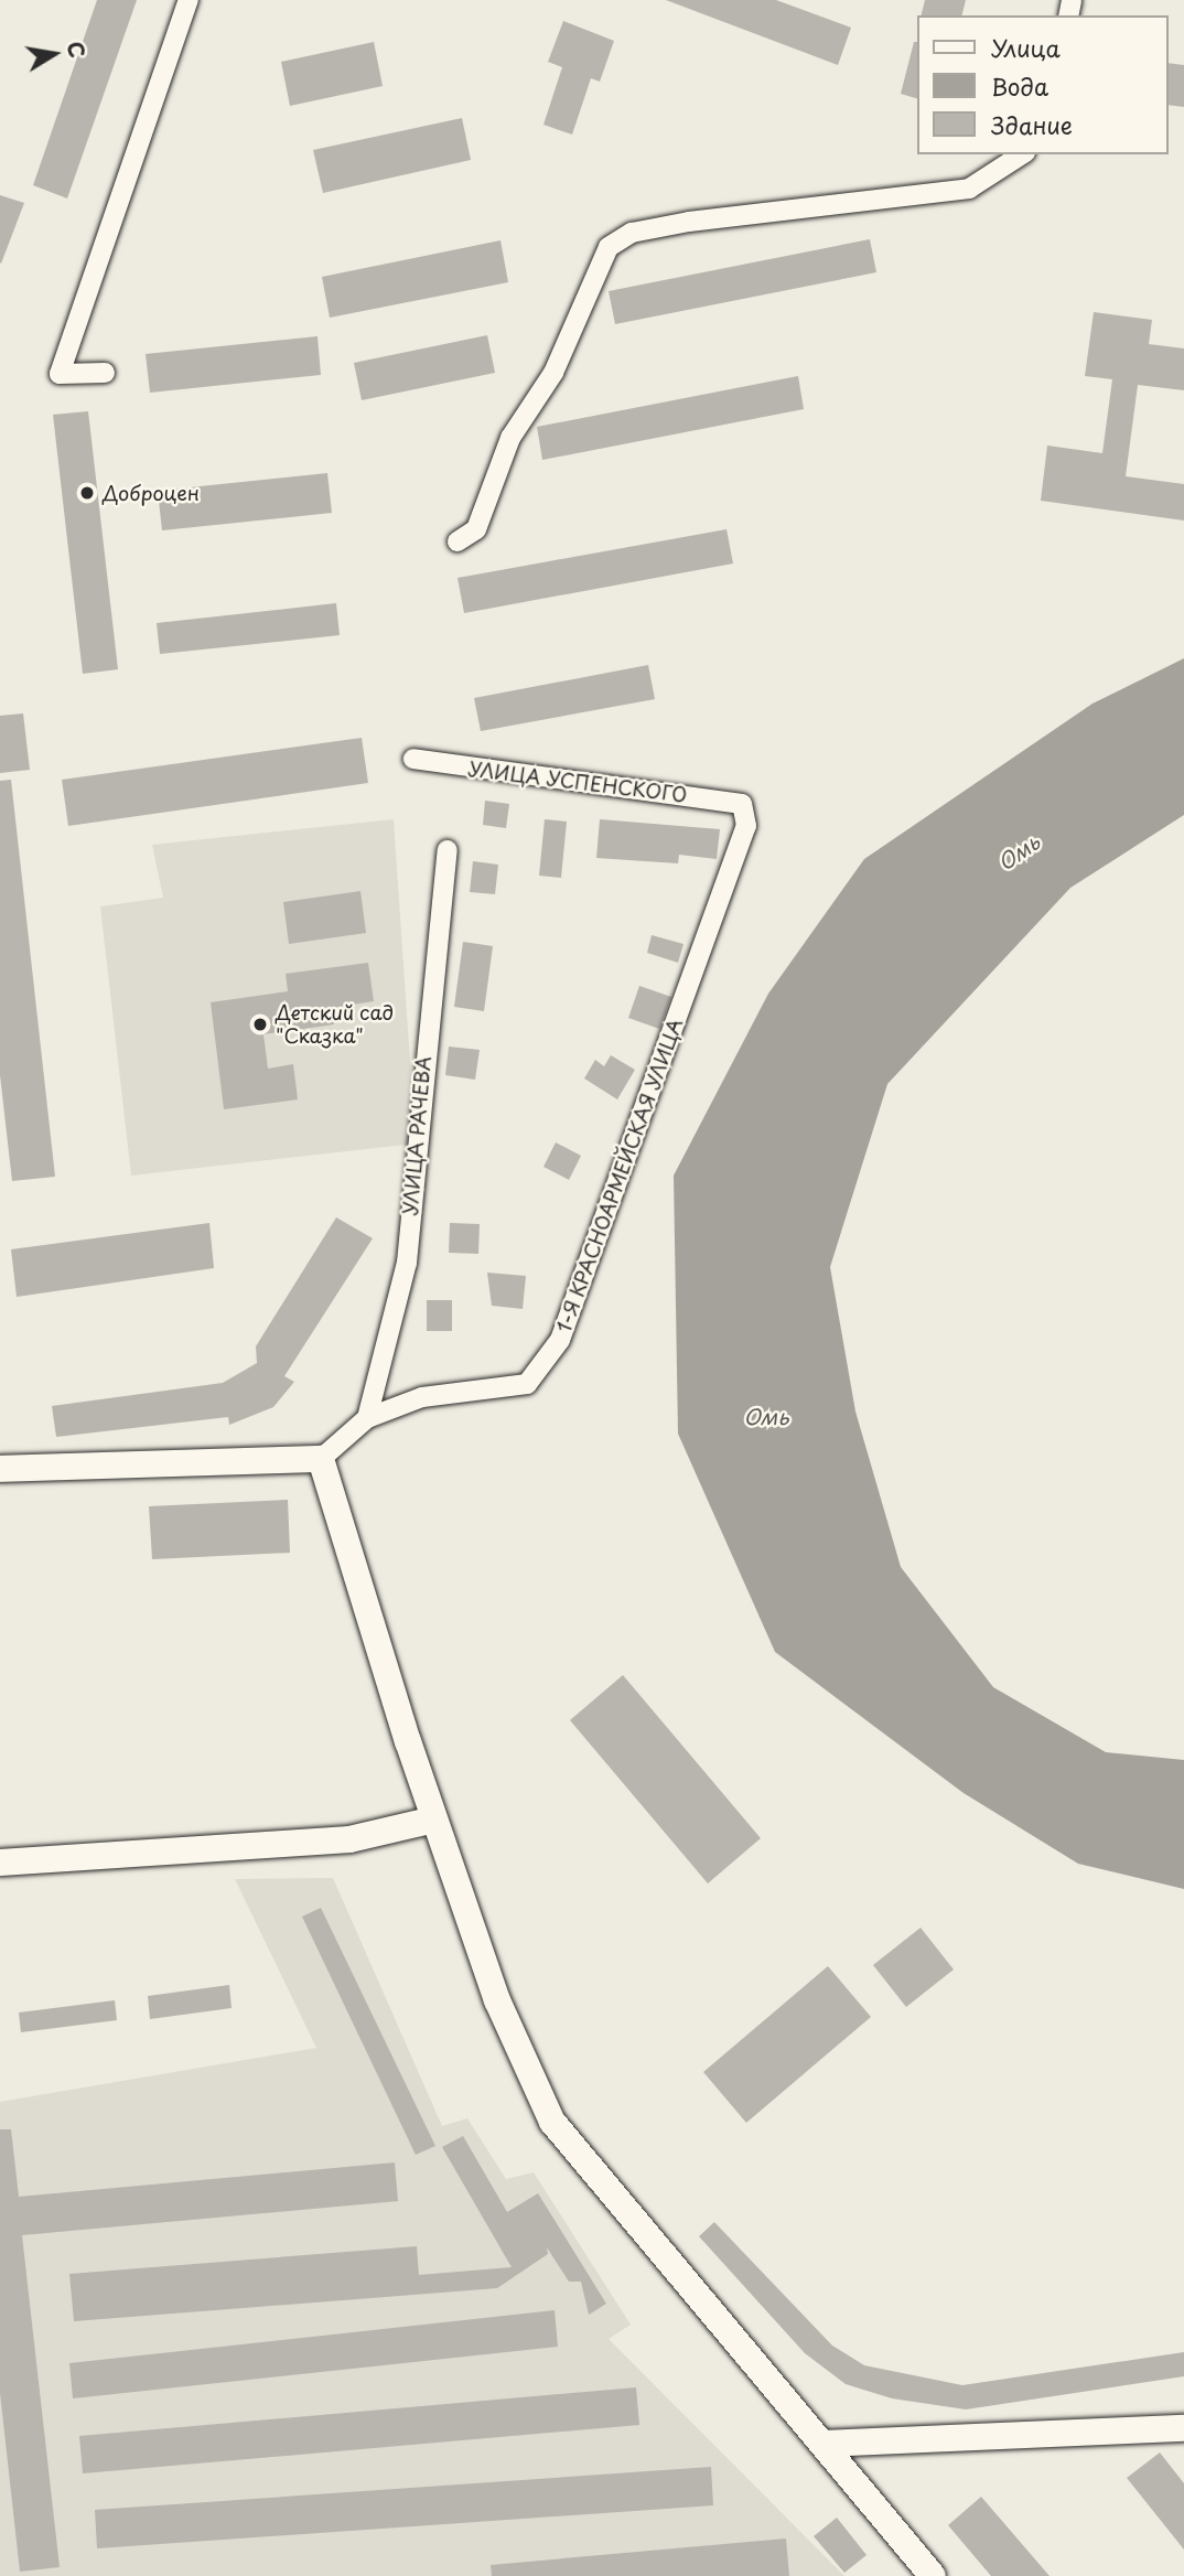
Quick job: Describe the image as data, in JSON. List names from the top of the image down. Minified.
{"streets":{"street":["УЛИЦА УСПЕНСКОГО","УЛИЦА РАЧЕВА","1-Я КРАСНОАРМЕЙСКАЯ УЛИЦА"]},"crossings":[["УЛИЦА УСПЕНСКОГО","1-Я КРАСНОАРМЕЙСКАЯ УЛИЦА"],["УЛИЦА РАЧЕВА","1-Я КРАСНОАРМЕЙСКАЯ УЛИЦА"]],"water":["Омь"],"places":["Доброцен","Детский сад \"Сказка\""],"legend":["Улица","Вода","Здание"],"north":"right"}
